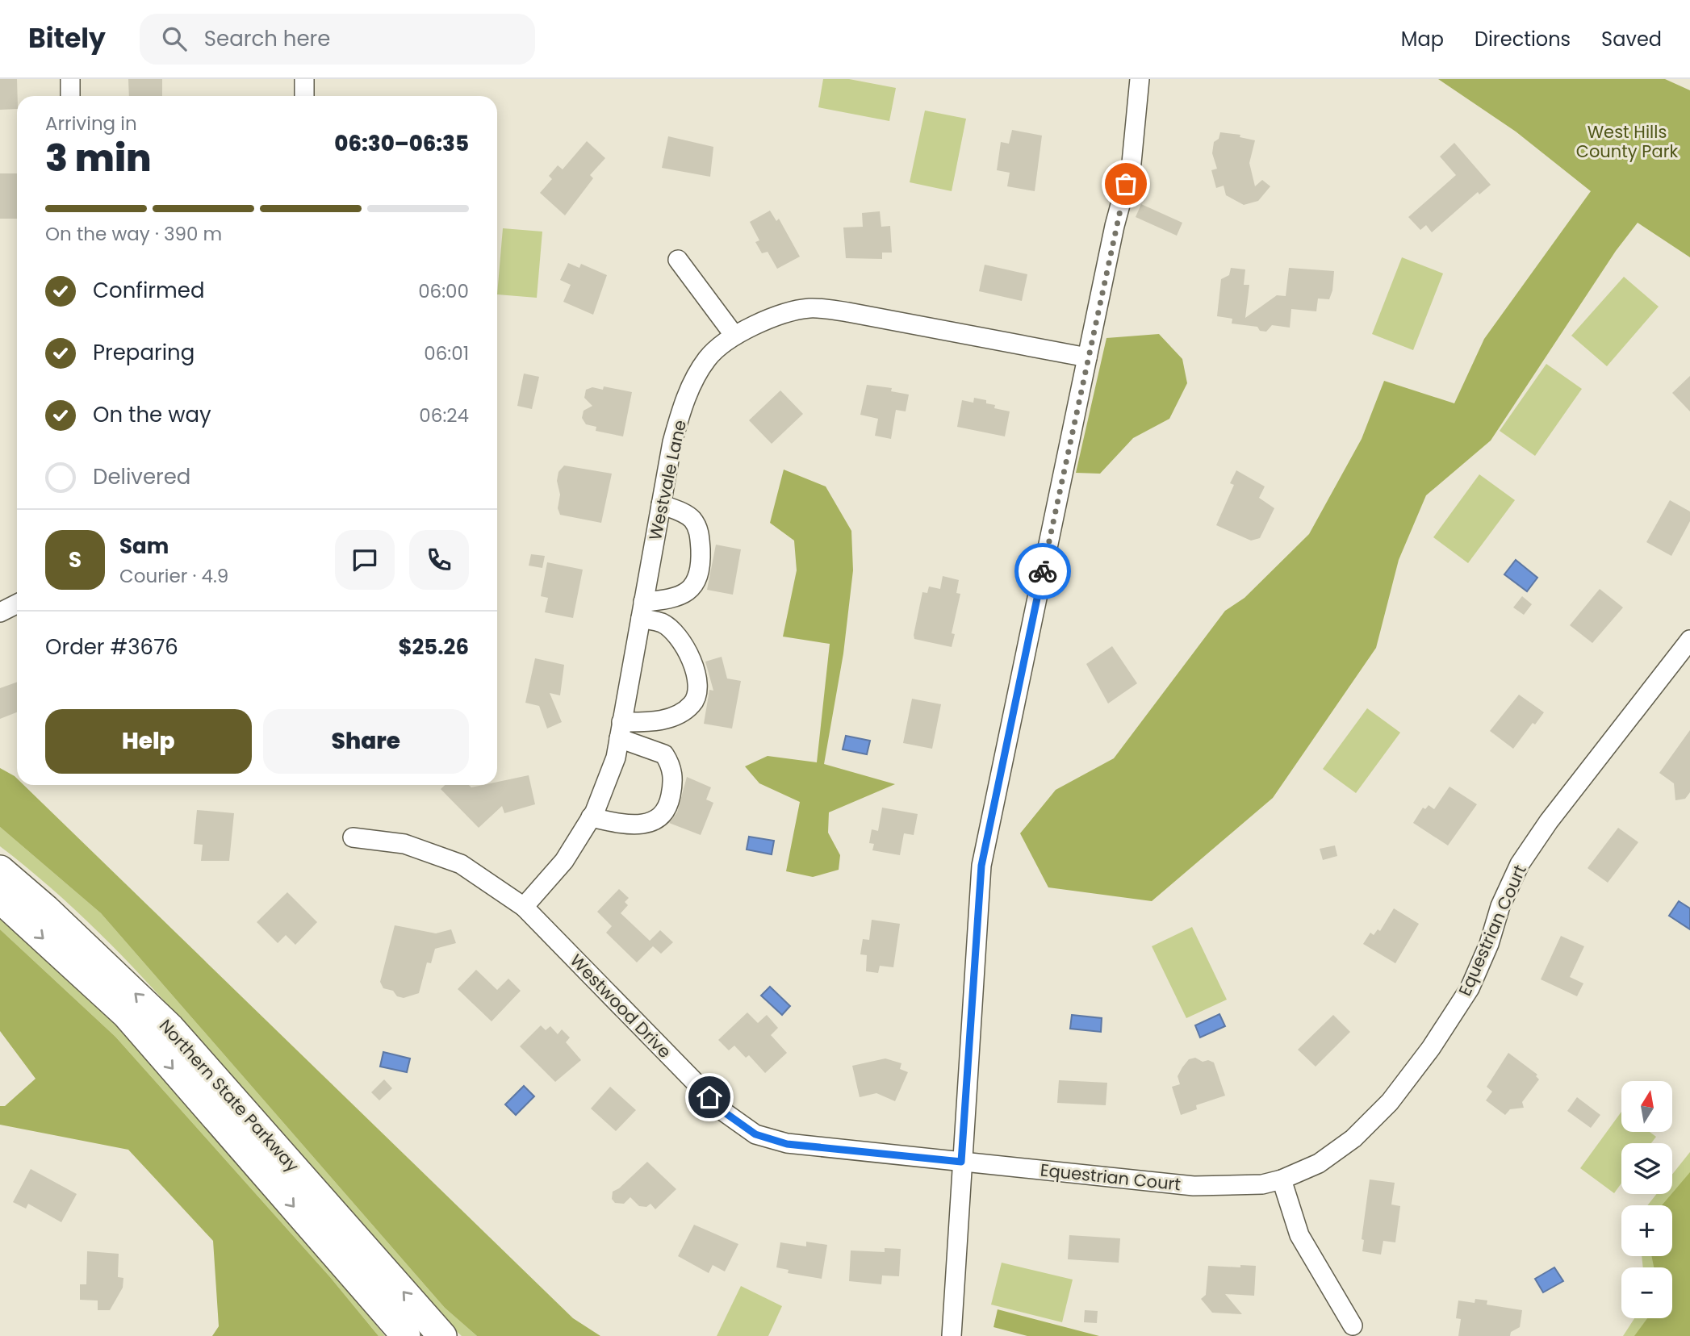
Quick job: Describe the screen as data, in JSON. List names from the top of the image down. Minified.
{"streets":{"highway":["Northern State Parkway"],"street":["Westvale Lane","Equestrian Court","Westwood Drive"]},"crossings":[["Westvale Lane","Westwood Drive"],["Equestrian Court","Westwood Drive"]],"parks":["West Hills County Park"],"north":"top","page":{"header":"Bitely","search":"Search here","nav":["Map","Directions","Saved"],"heading":["3 min","Arriving in","06:30–06:35"],"panel":["Sam","Courier · 4.9","Order #3676","$25.26"],"bar":"On the way · 390 m","list":[["Confirmed","06:00"],["Preparing","06:01"],["On the way","06:24"],"Delivered"],"round":"S","buttons":["Help","Share"],"map_buttons":["+","−"]}}
